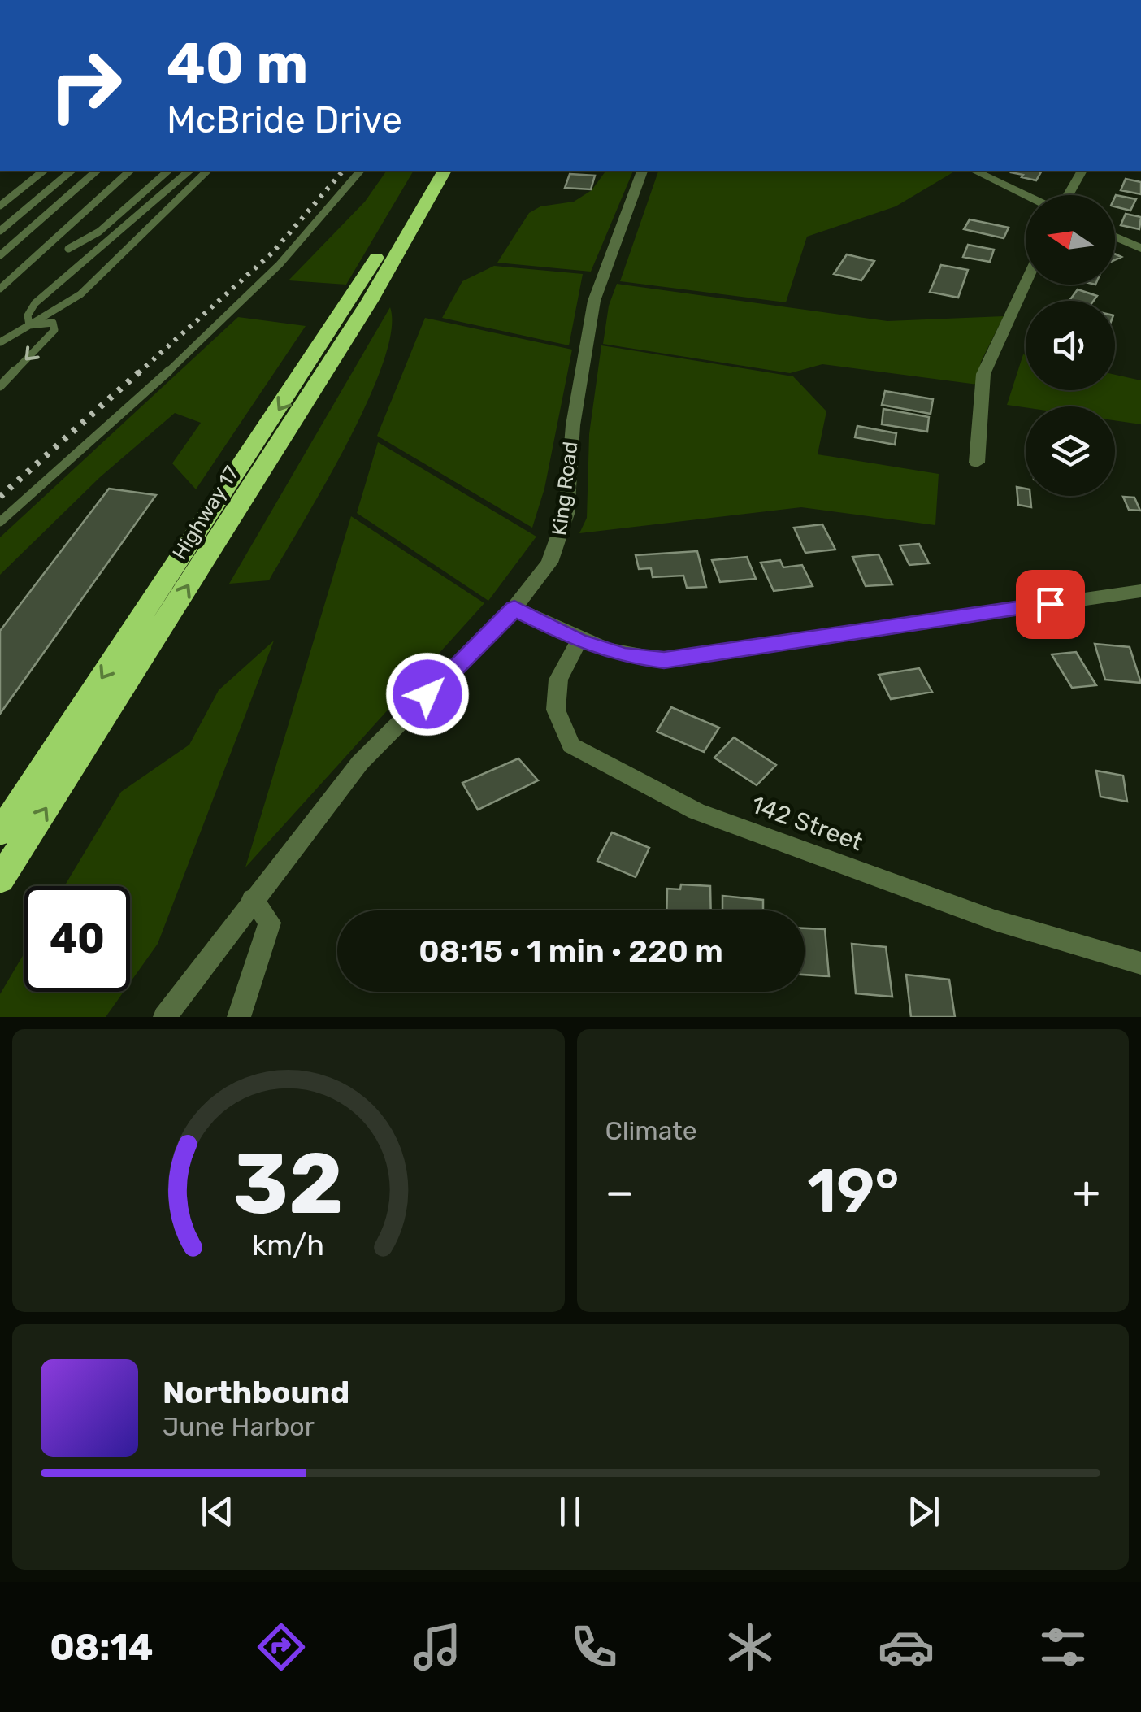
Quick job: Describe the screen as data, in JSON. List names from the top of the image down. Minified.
{"streets":{"highway":["Highway 17"],"street":["King Road","142 Street"]},"north":"left","page":{"turn":["40 m","McBride Drive"],"limit":"40","trip":"08:15 · 1 min · 220 m","tile":"Climate","heat":["−","19°","+"],"song":["Northbound","June Harbor"],"tabs":"08:14","gauge":["32","km/h"]}}
